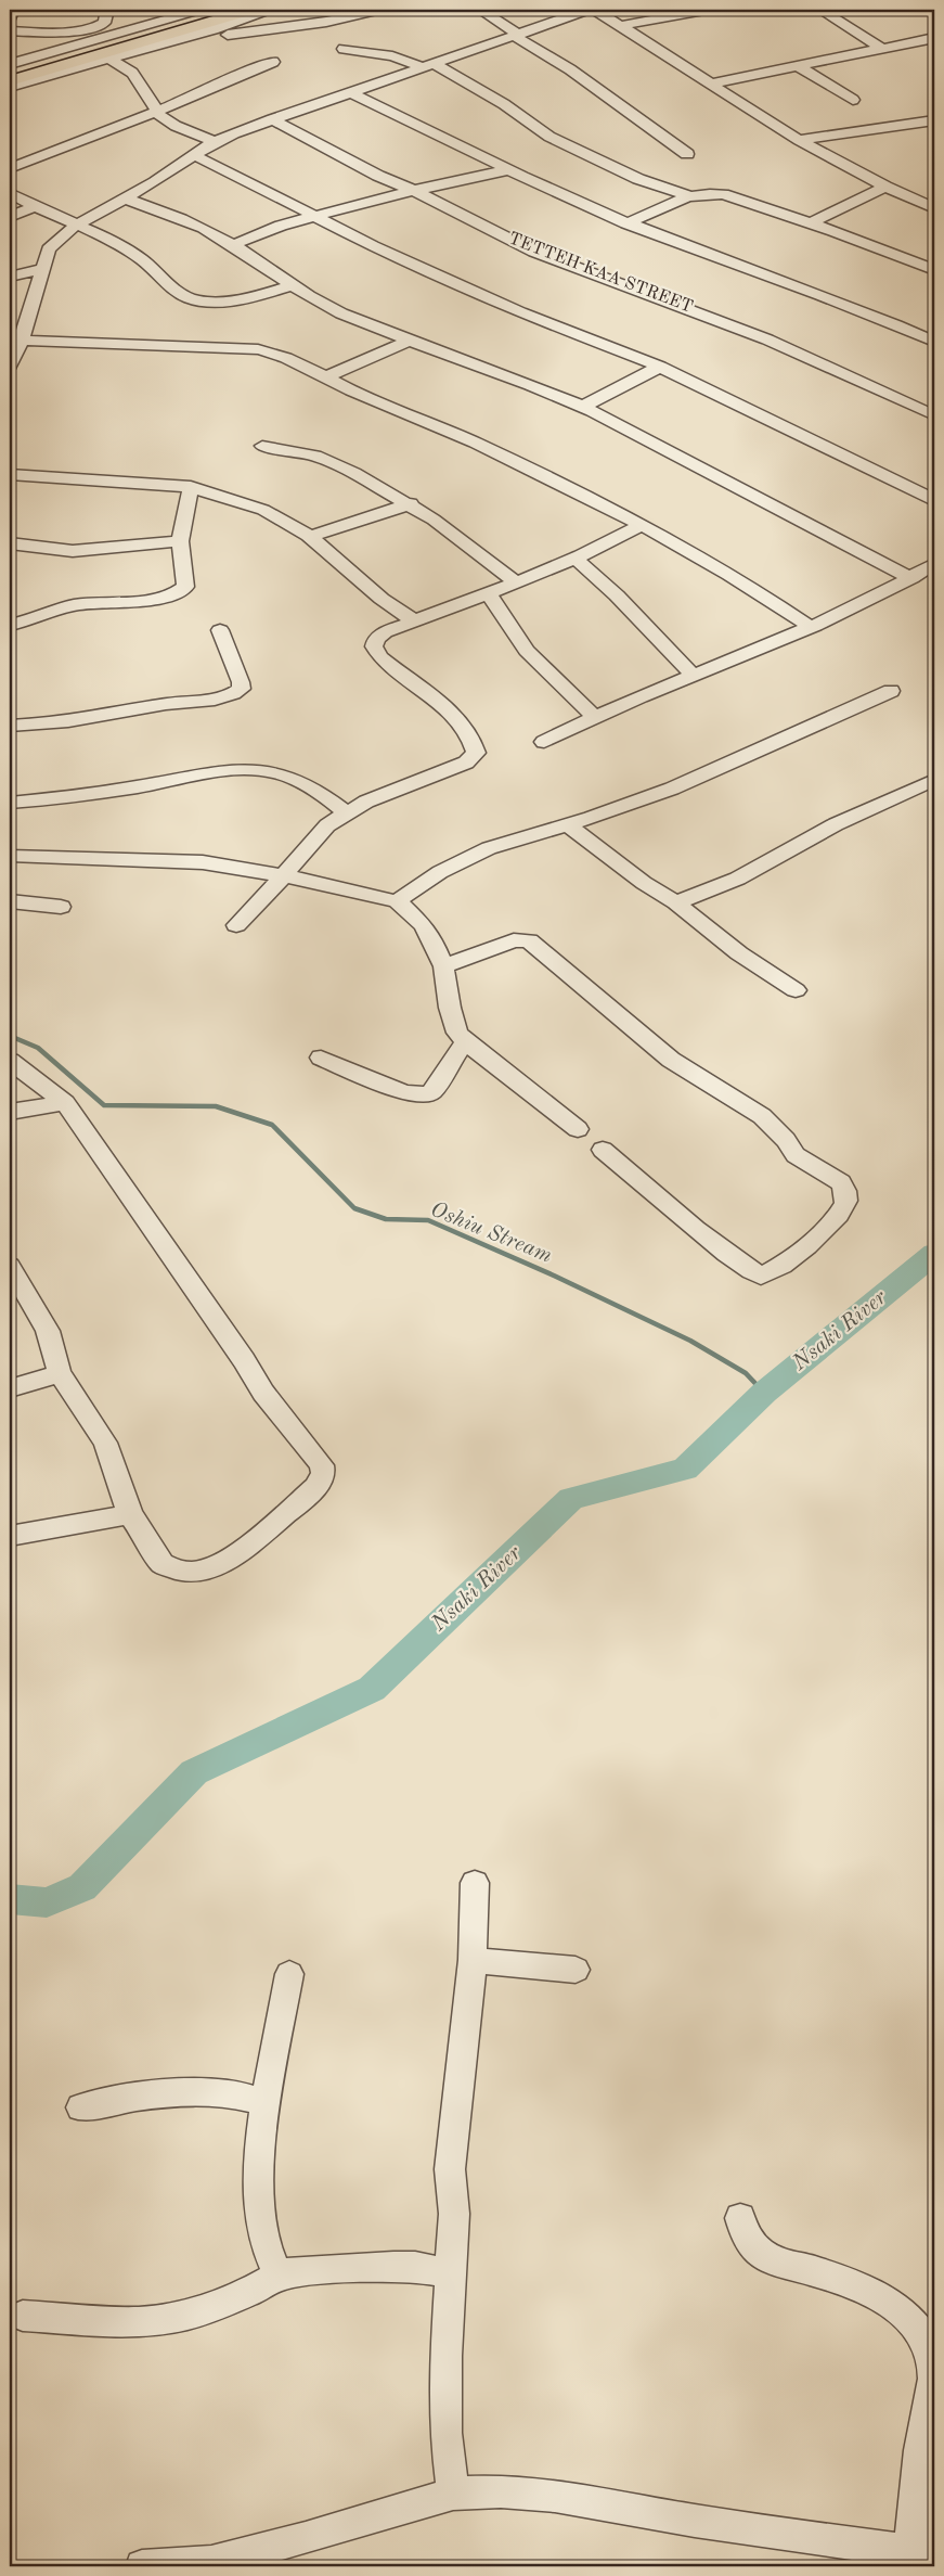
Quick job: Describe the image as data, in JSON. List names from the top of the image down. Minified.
{"streets":{"street":["TETTEH KAA STREET"]},"water":["Oshiu Stream","Nsaki River"]}
